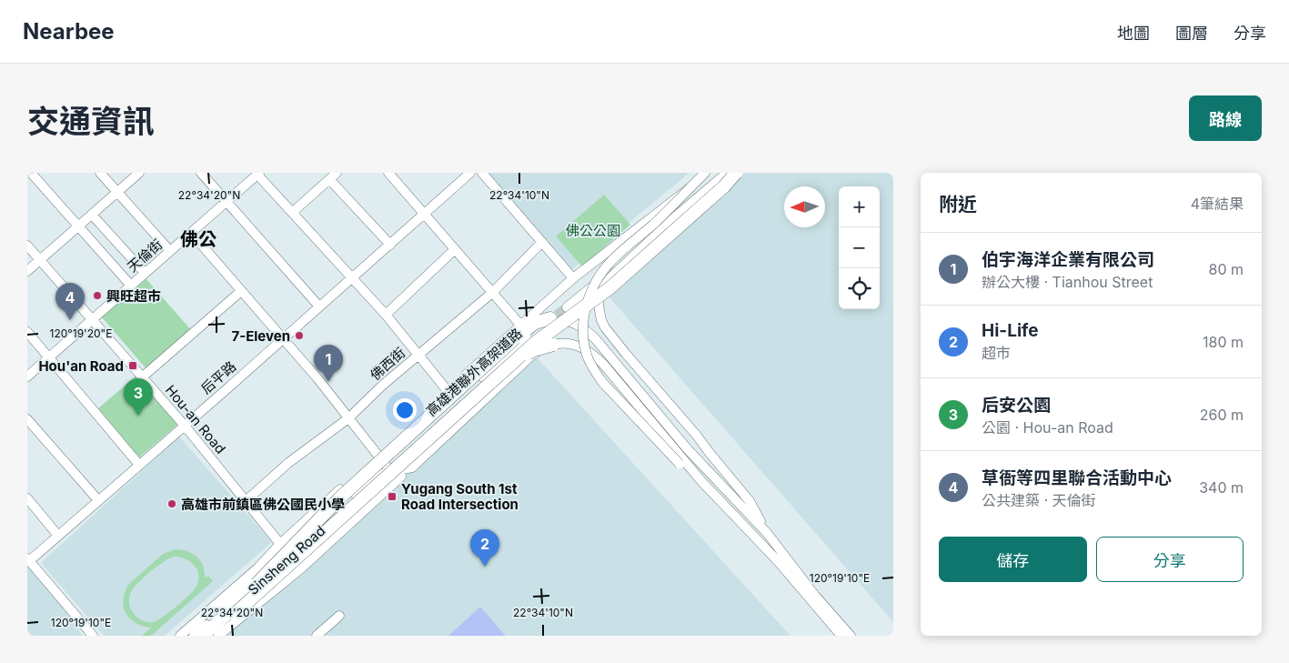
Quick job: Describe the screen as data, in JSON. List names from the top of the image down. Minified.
{"streets":{"highway":["高雄港聯外高架道路"],"street":["天倫街","佛西街","后平路","Hou-an Road","Sinsheng Road"]},"crossings":[["天倫街","Hou-an Road"],["佛西街","Hou-an Road"],["后平路","Hou-an Road"],["Hou-an Road","Sinsheng Road"]],"districts":["佛公"],"parks":["佛公公園"],"places":{"other":["興旺超市","7-Eleven","高雄市前鎮區佛公國民小學"],"transit":["Hou'an Road","Yugang South 1st Road Intersection"]},"north":"left","page":{"header":"Nearbee","nav":["地圖","圖層","分享"],"title":"交通資訊","buttons":["路線",["儲存","分享"]],"heading":["附近","4筆結果"],"map_buttons":["+","−"],"list":[{"mark":"1","name":"伯宇海洋企業有限公司","note":"辦公大樓 · Tianhou Street","value":"80 m"},{"mark":"2","name":"Hi-Life","note":"超市","value":"180 m"},{"mark":"3","name":"后安公園","note":"公園 · Hou-an Road","value":"260 m"},{"mark":"4","name":"草衙等四里聯合活動中心","note":"公共建築 · 天倫街","value":"340 m"}],"pins":["4","1","3","2"]},"coordinates":["22°34'20\"N","22°34'10\"N","120°19'20\"E","120°19'10\"E"]}
